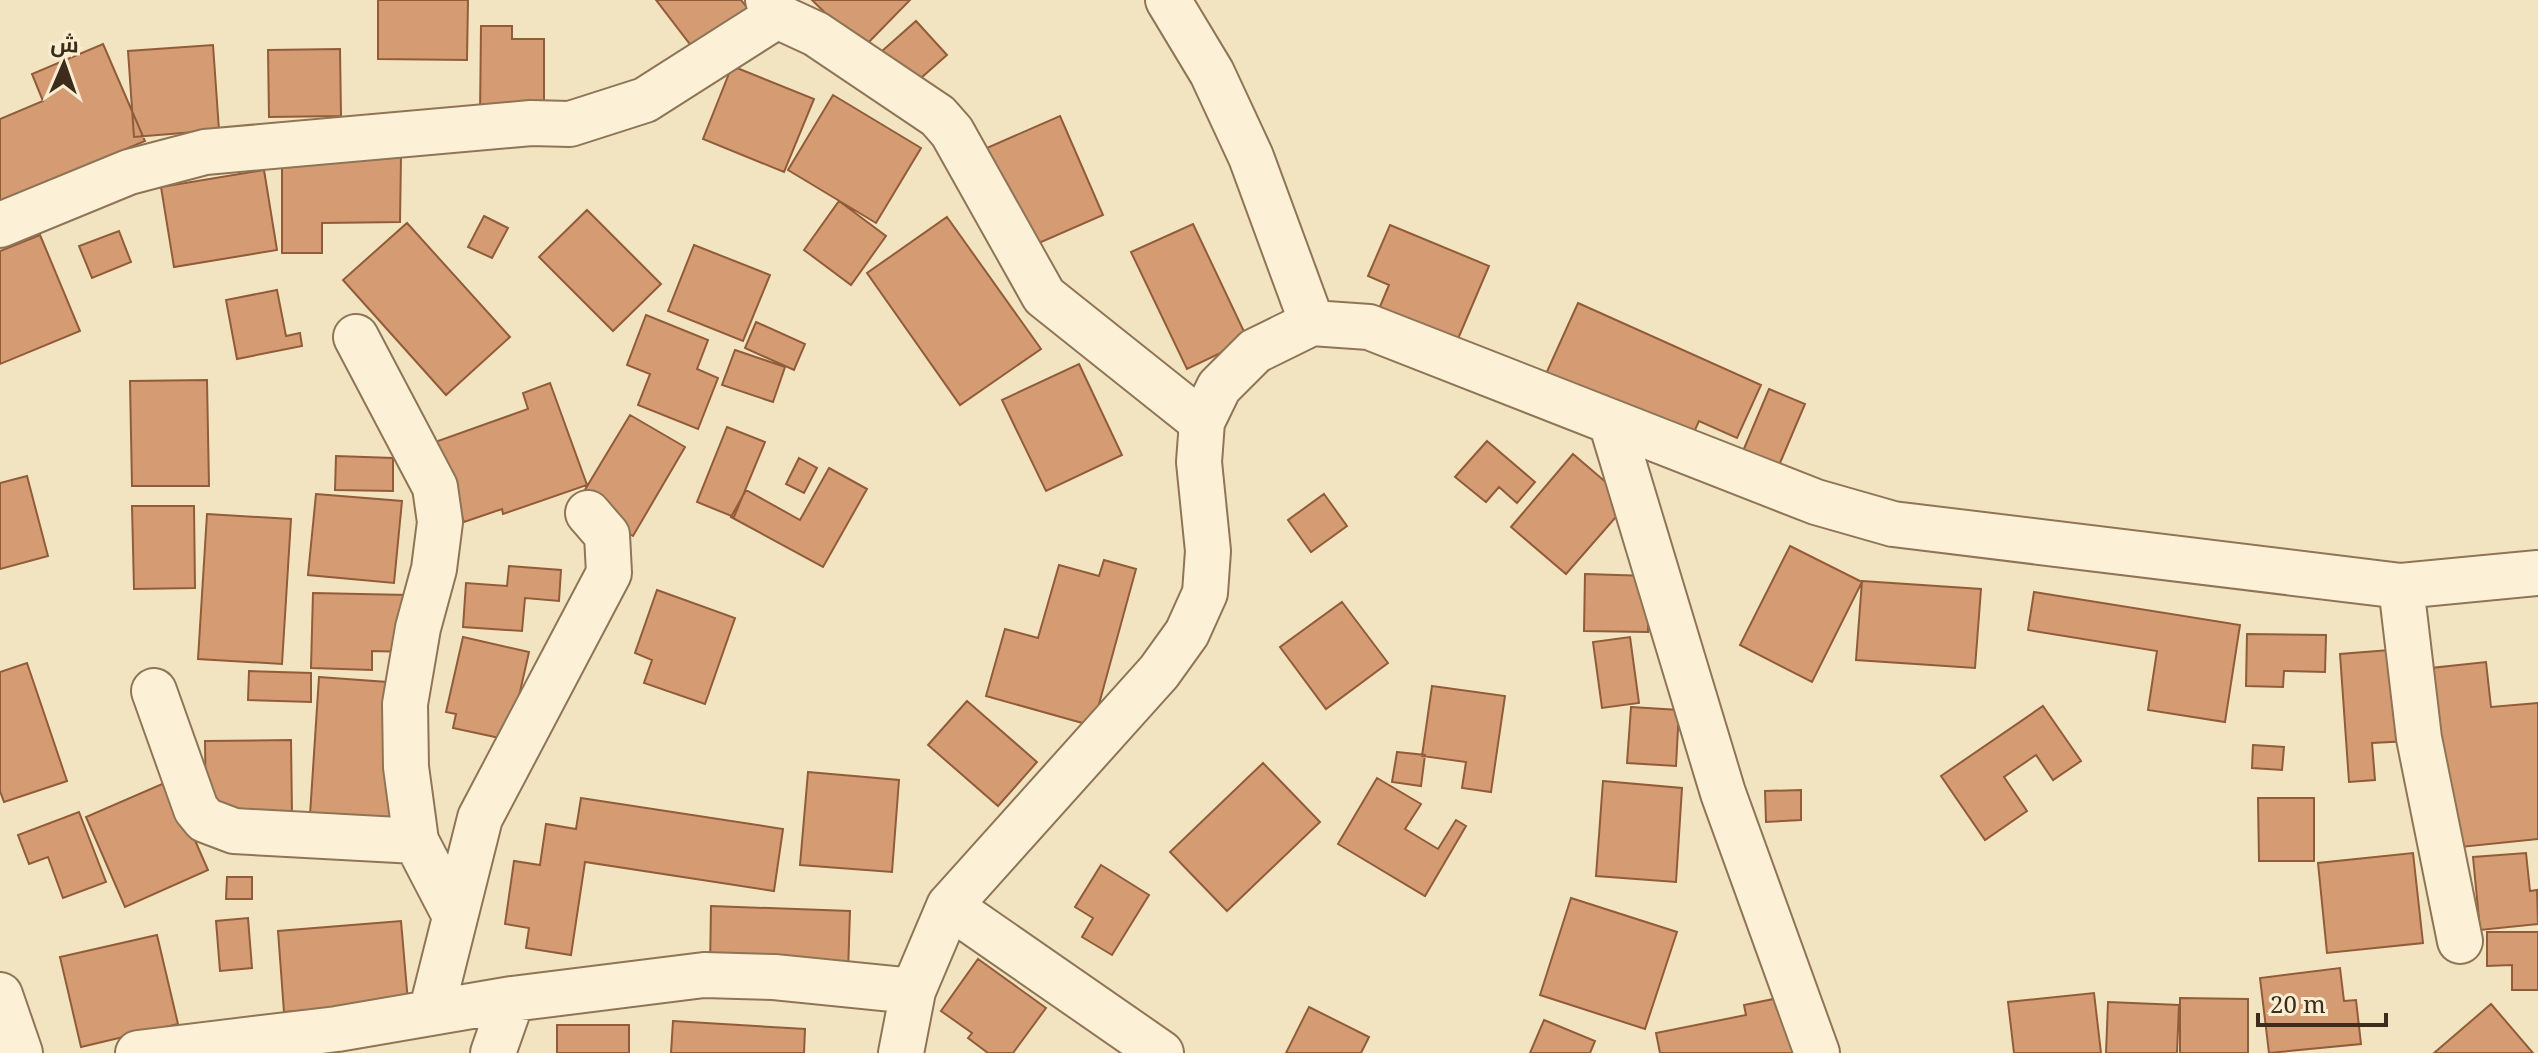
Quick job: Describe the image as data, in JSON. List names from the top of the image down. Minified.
{"scale_bar":"20 m","north":"top"}
